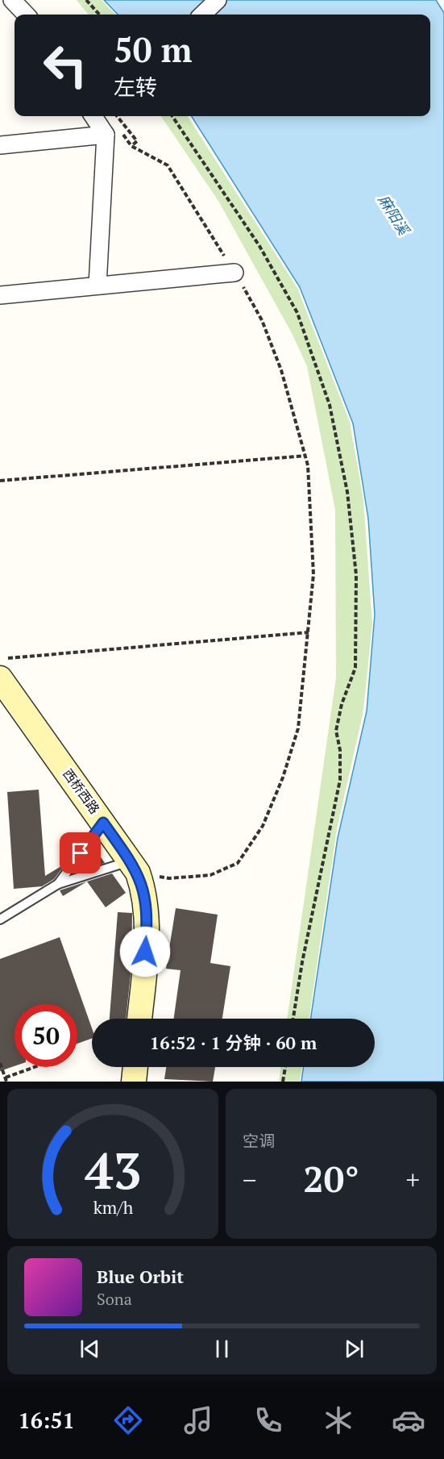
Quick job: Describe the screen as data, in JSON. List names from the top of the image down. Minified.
{"streets":{"main road":["西桥西路"]},"water":["麻阳溪"],"page":{"turn":["50 m","左转"],"limit":"50","trip":"16:52 · 1 分钟 · 60 m","tile":"空调","heat":["−","20°","+"],"song":["Blue Orbit","Sona"],"tabs":"16:51","gauge":["43","km/h"]}}
